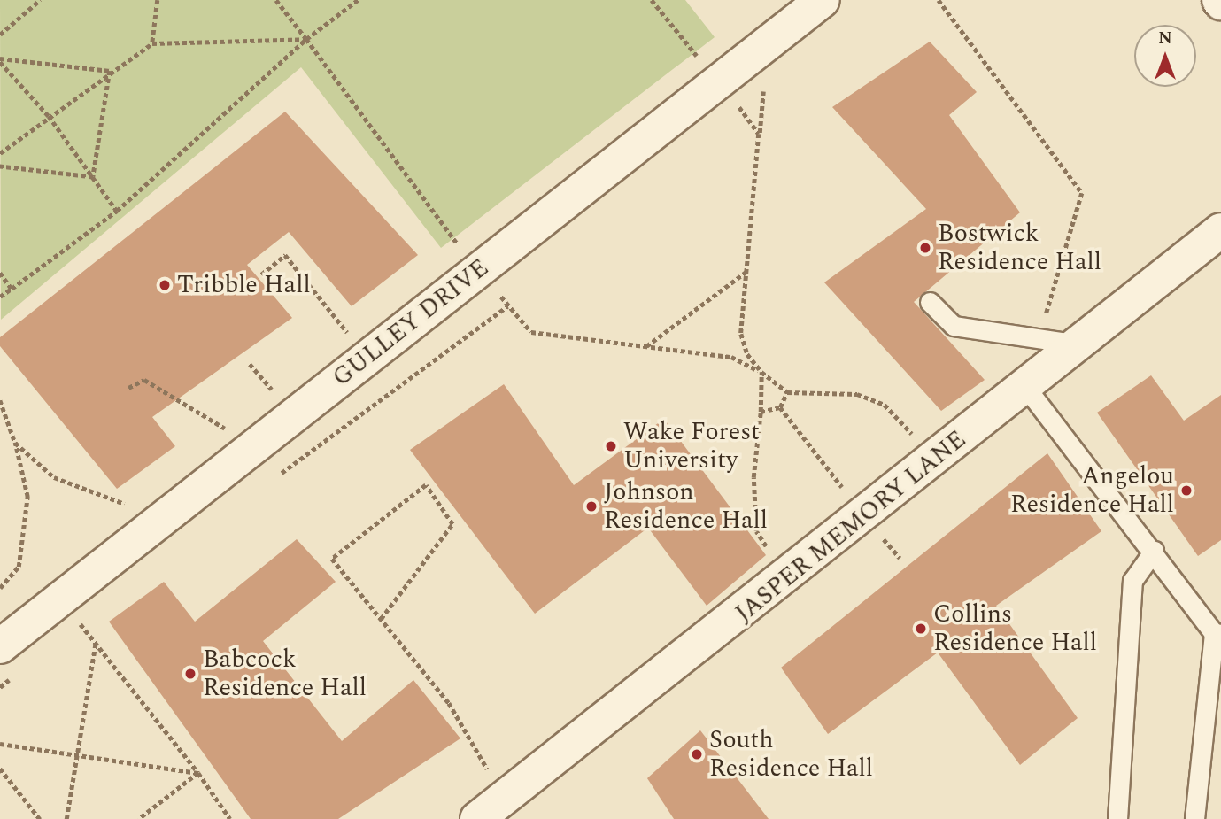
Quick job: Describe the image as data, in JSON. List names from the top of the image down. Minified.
{"streets":{"street":["GULLEY DRIVE","JASPER MEMORY LANE"]},"places":["Bostwick Residence Hall","Tribble Hall","Wake Forest University","Angelou Residence Hall","Johnson Residence Hall","Collins Residence Hall","Babcock Residence Hall","South Residence Hall"],"north":"top"}
